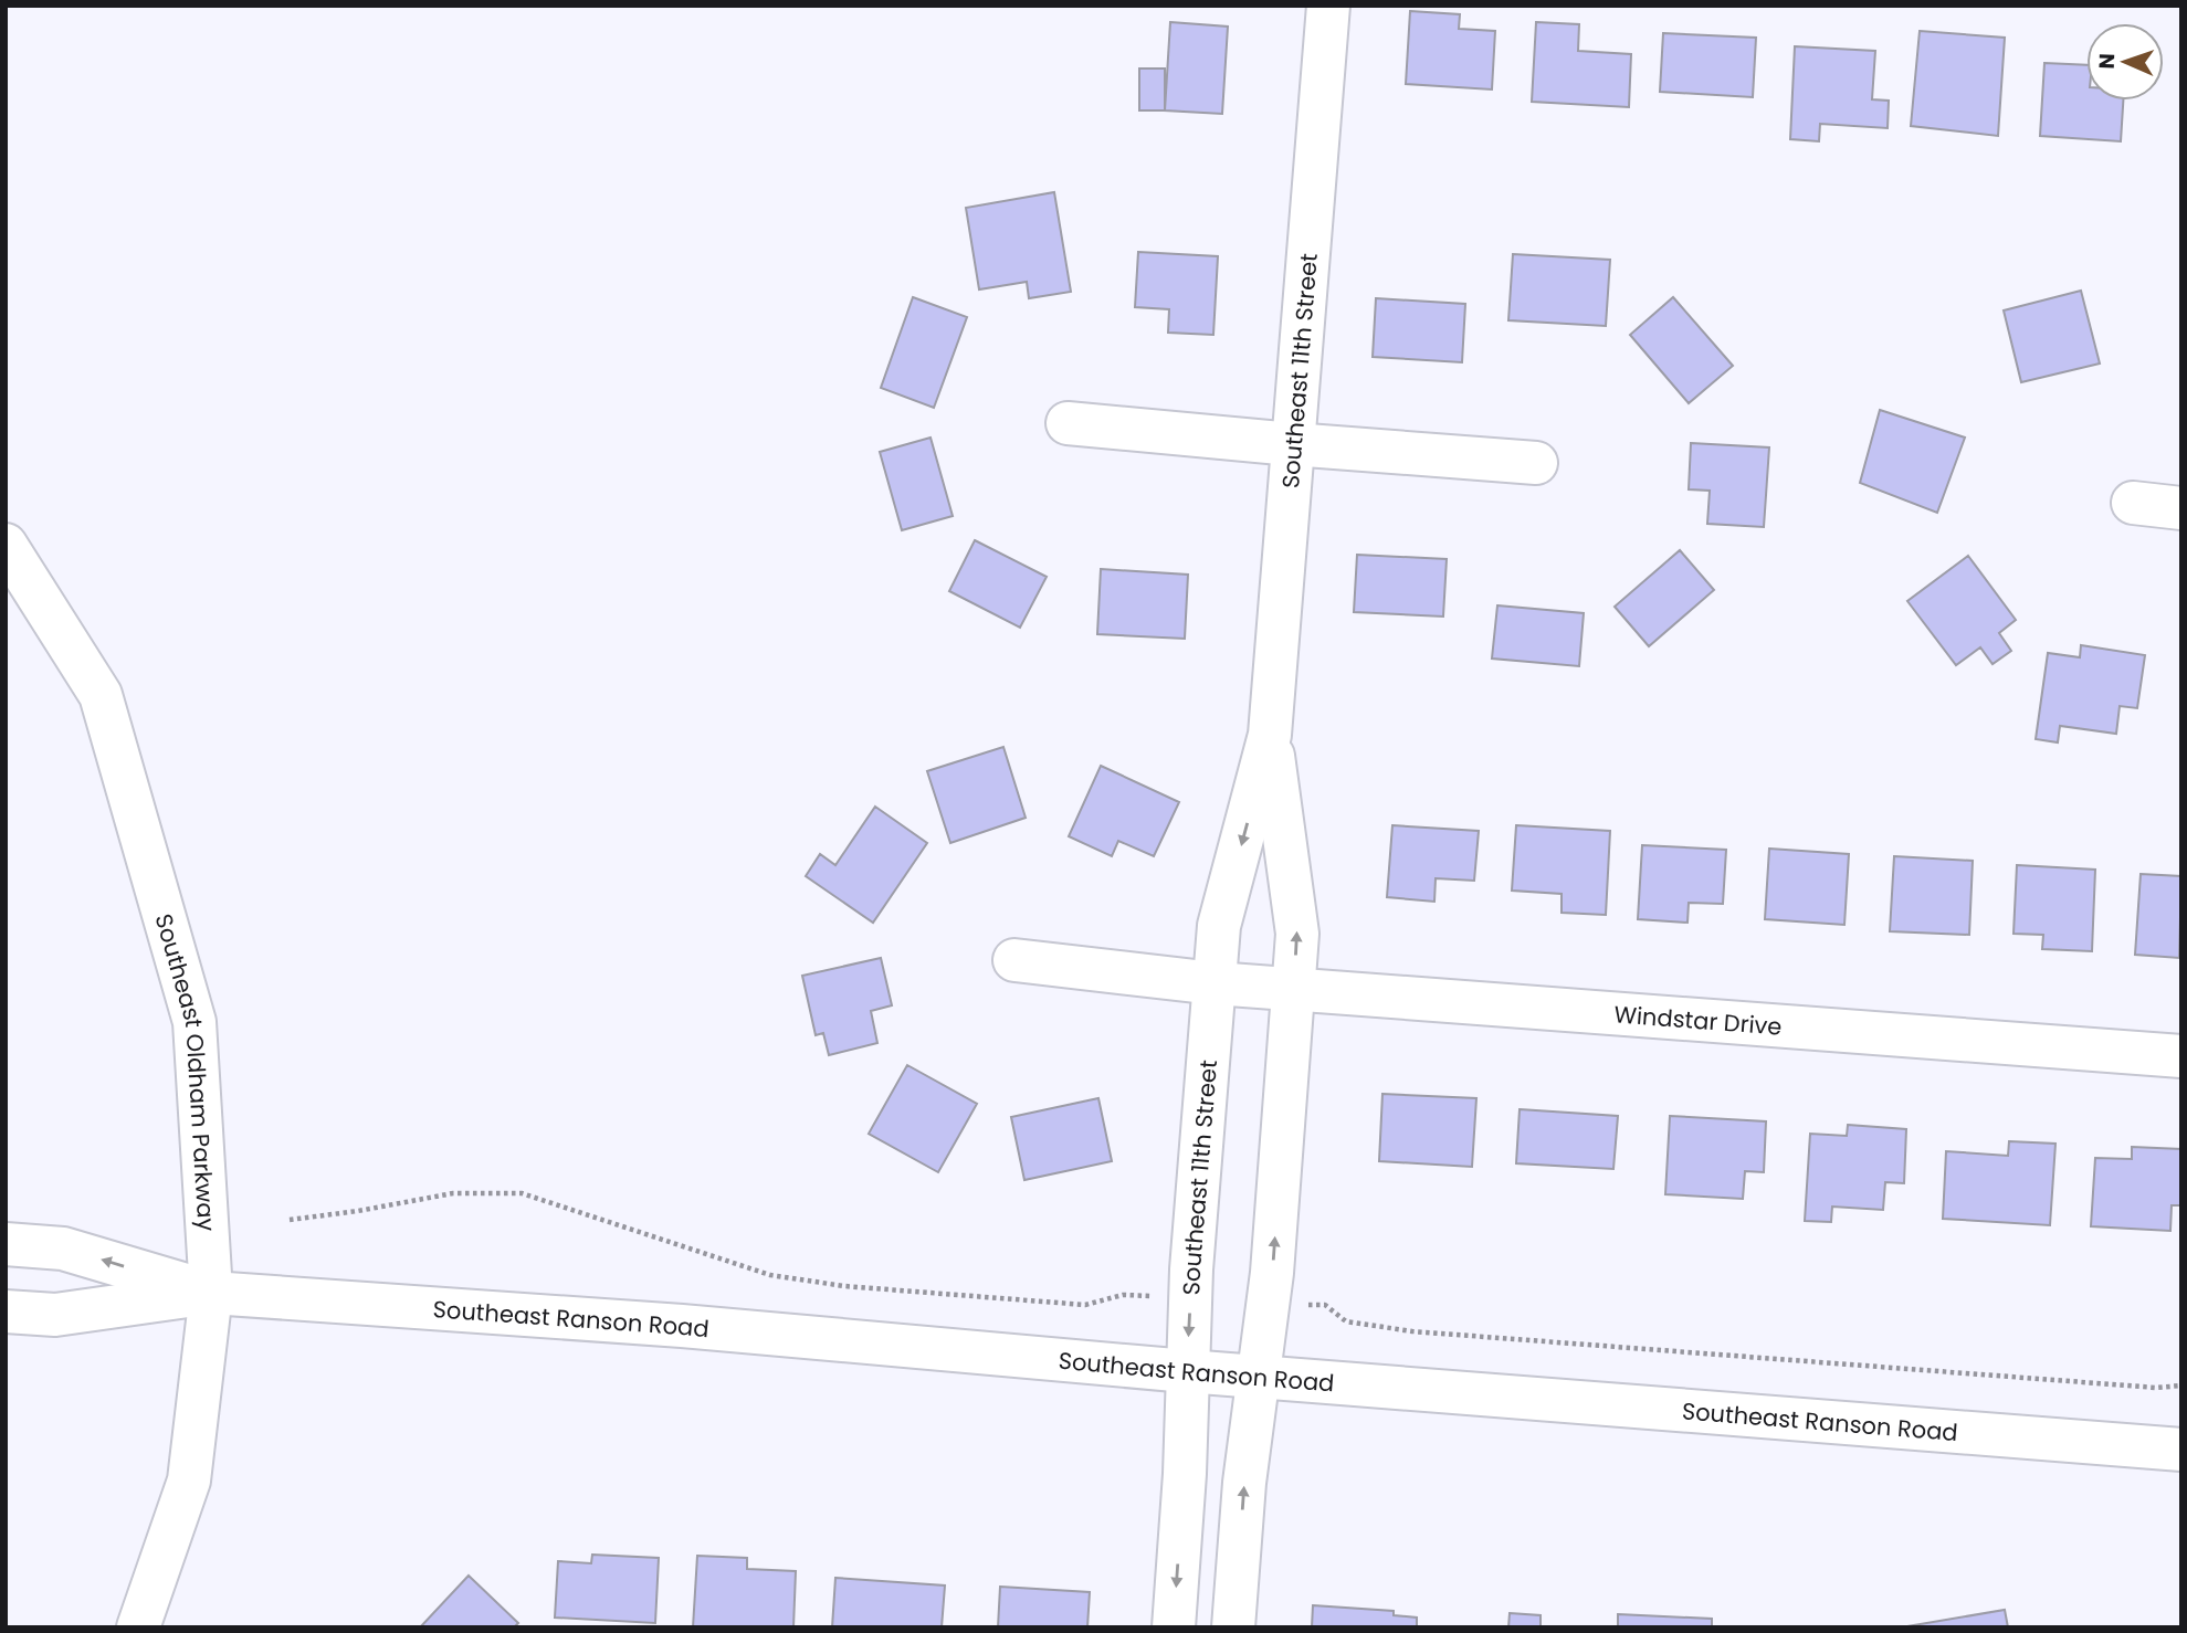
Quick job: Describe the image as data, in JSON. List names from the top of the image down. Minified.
{"streets":{"street":["Southeast 11th Street","Windstar Drive","Southeast Oldham Parkway","Southeast Ranson Road"]},"crossings":[["Southeast 11th Street","Windstar Drive"],["Southeast 11th Street","Southeast Ranson Road"],["Southeast Oldham Parkway","Southeast Ranson Road"]],"north":"left"}
